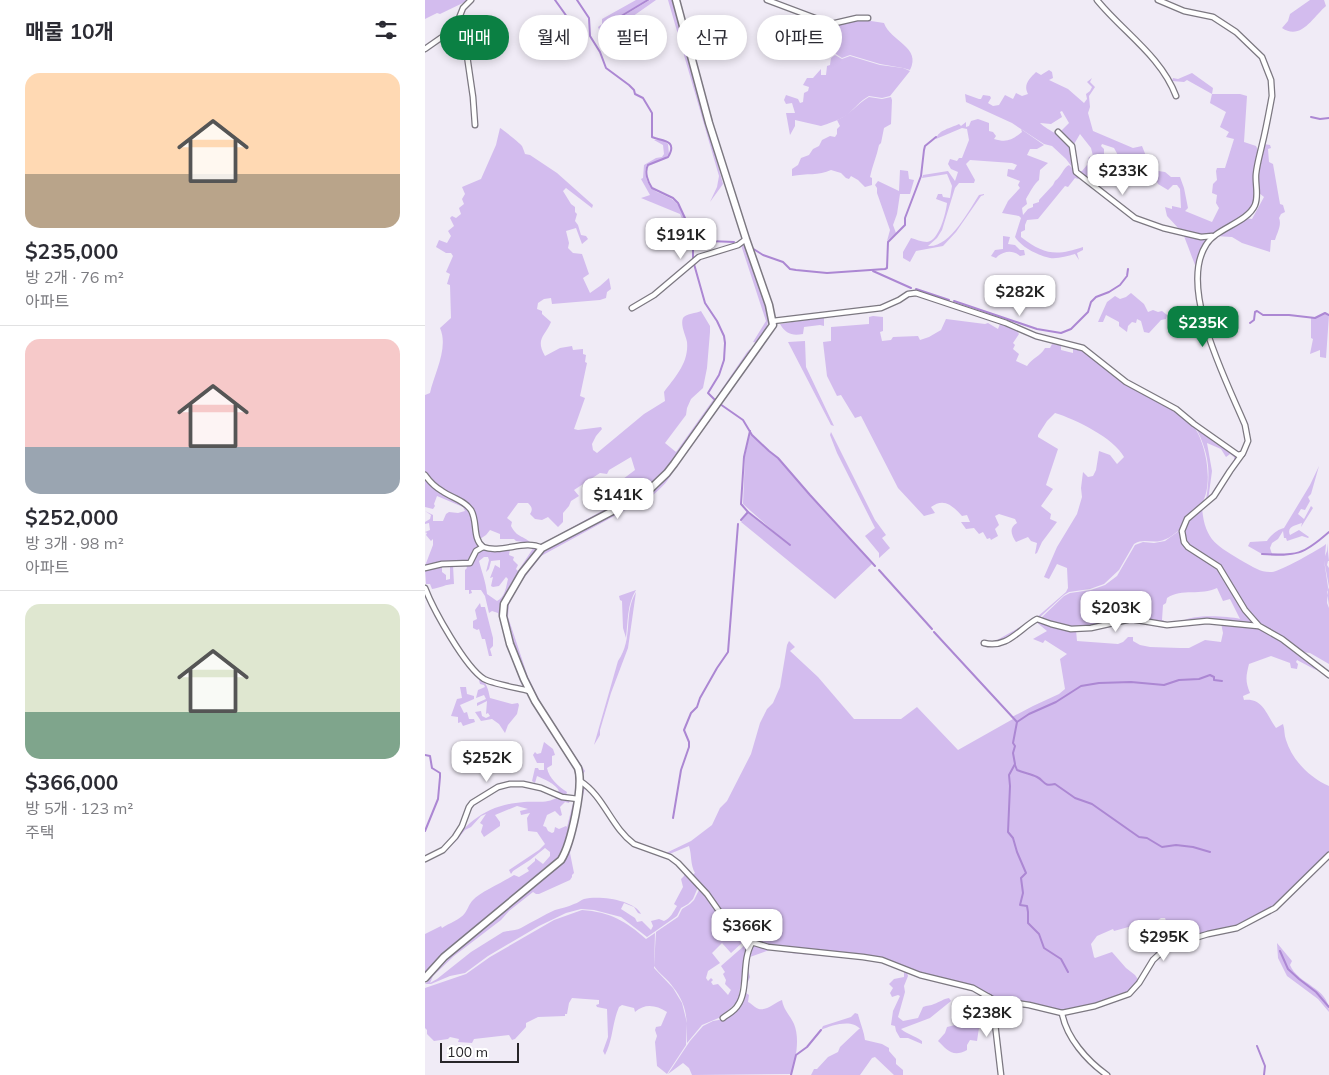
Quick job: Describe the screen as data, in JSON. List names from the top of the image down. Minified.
{"scale_bar":"100 m","page":{"heading":"매물 10개","chip":["매매","월세","필터","신규","아파트"],"list":[{"name":"$235,000","note":"방 2개 · 76 m² · 아파트"},{"name":"$252,000","note":"방 3개 · 98 m² · 아파트"},{"name":"$366,000","note":"방 5개 · 123 m² · 주택"}],"price":["$233K","$191K","$282K","$235K","$141K","$203K","$252K","$366K","$295K","$238K"],"scale":"100 m"}}
